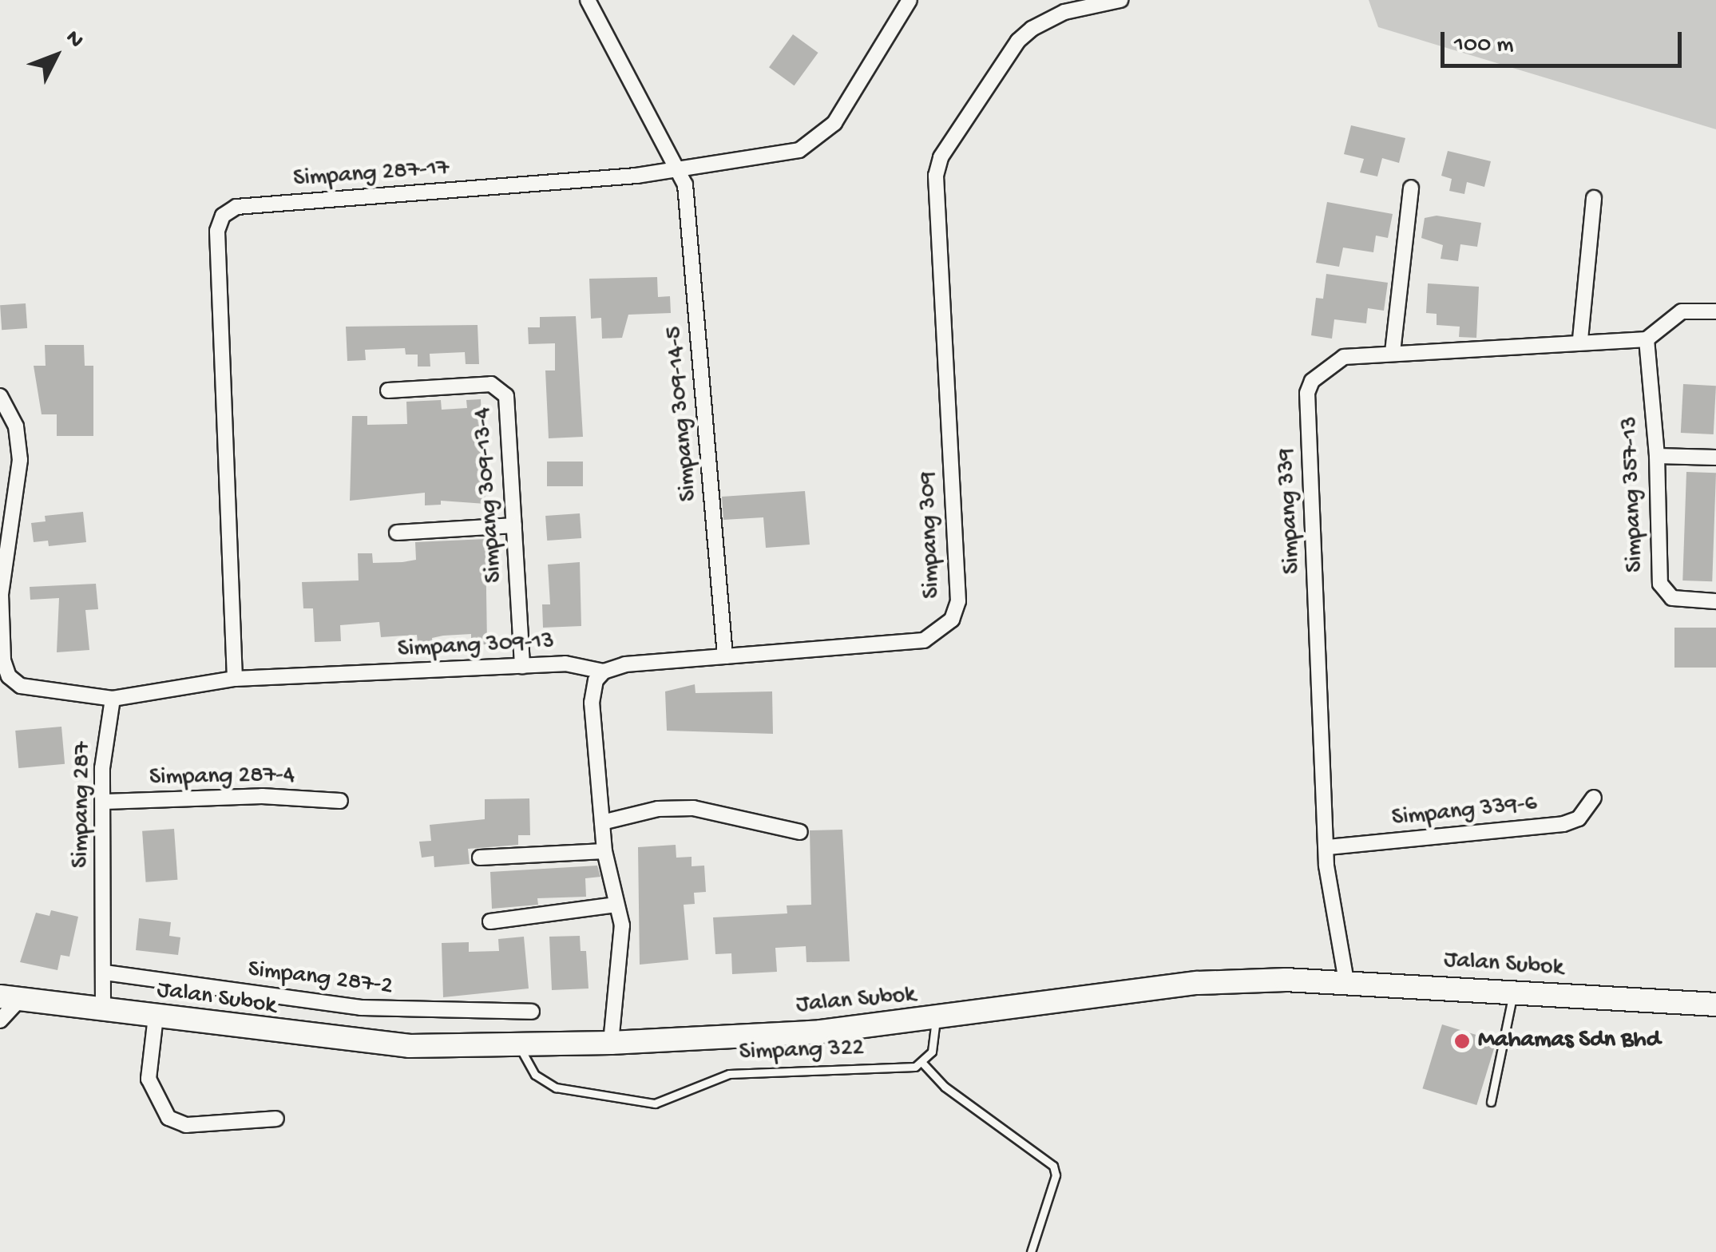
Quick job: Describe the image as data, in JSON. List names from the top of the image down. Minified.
{"streets":{"main road":["Jalan Subok"],"street":["Simpang 287-17","Simpang 309-14-5","Simpang 357-13","Simpang 309-13-4","Simpang 339","Simpang 309","Simpang 309-13","Simpang 287-4","Simpang 287","Simpang 339-6","Simpang 287-2"],"lane":["Simpang 322"]},"crossings":[["Simpang 287-17","Simpang 309-14-5"],["Simpang 287-17","Simpang 309-13"],["Simpang 309-14-5","Simpang 309"],["Simpang 357-13","Simpang 339"],["Simpang 309-13-4","Simpang 309-13"],["Simpang 339","Simpang 339-6"],["Simpang 339","Jalan Subok"],["Simpang 309","Simpang 309-13"],["Simpang 287-4","Simpang 287"],["Simpang 287","Jalan Subok"],["Simpang 287","Simpang 287-2"],["Jalan Subok","Simpang 322"]],"places":["Mahamas Sdn Bhd"],"scale_bar":"100 m","north":"top right"}
